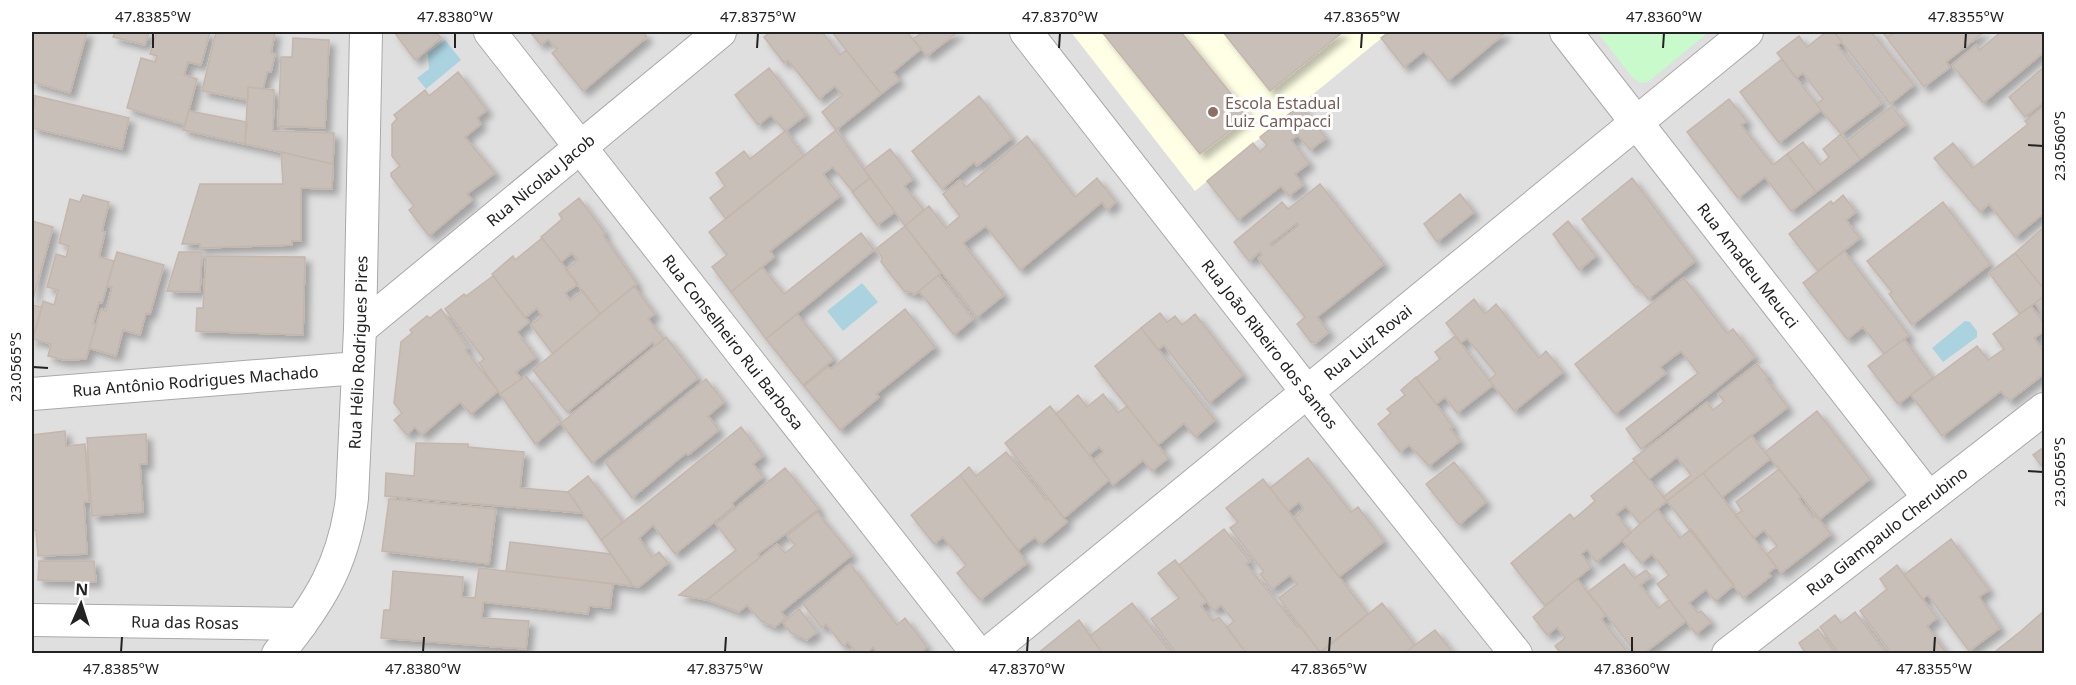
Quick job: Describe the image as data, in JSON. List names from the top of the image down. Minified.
{"streets":{"street":["Rua Nicolau Jacob","Rua Amadeu Meucci","Rua Conselheiro Rui Barbosa","Rua Luiz Rovai","Rua João Ribeiro dos Santos","Rua Hélio Rodrigues Pires","Rua Antônio Rodrigues Machado","Rua Giampaulo Cherubino","Rua das Rosas"]},"crossings":[["Rua Nicolau Jacob","Rua Conselheiro Rui Barbosa"],["Rua Nicolau Jacob","Rua Hélio Rodrigues Pires"],["Rua Amadeu Meucci","Rua Luiz Rovai"],["Rua Amadeu Meucci","Rua Giampaulo Cherubino"],["Rua Luiz Rovai","Rua João Ribeiro dos Santos"],["Rua Hélio Rodrigues Pires","Rua Antônio Rodrigues Machado"],["Rua Hélio Rodrigues Pires","Rua das Rosas"]],"places":["Escola Estadual Luiz Campacci"],"north":"top","coordinates":["47.8385°W","47.8380°W","47.8375°W","47.8370°W","47.8365°W","47.8360°W","47.8355°W","23.0560°S","23.0565°S"]}
